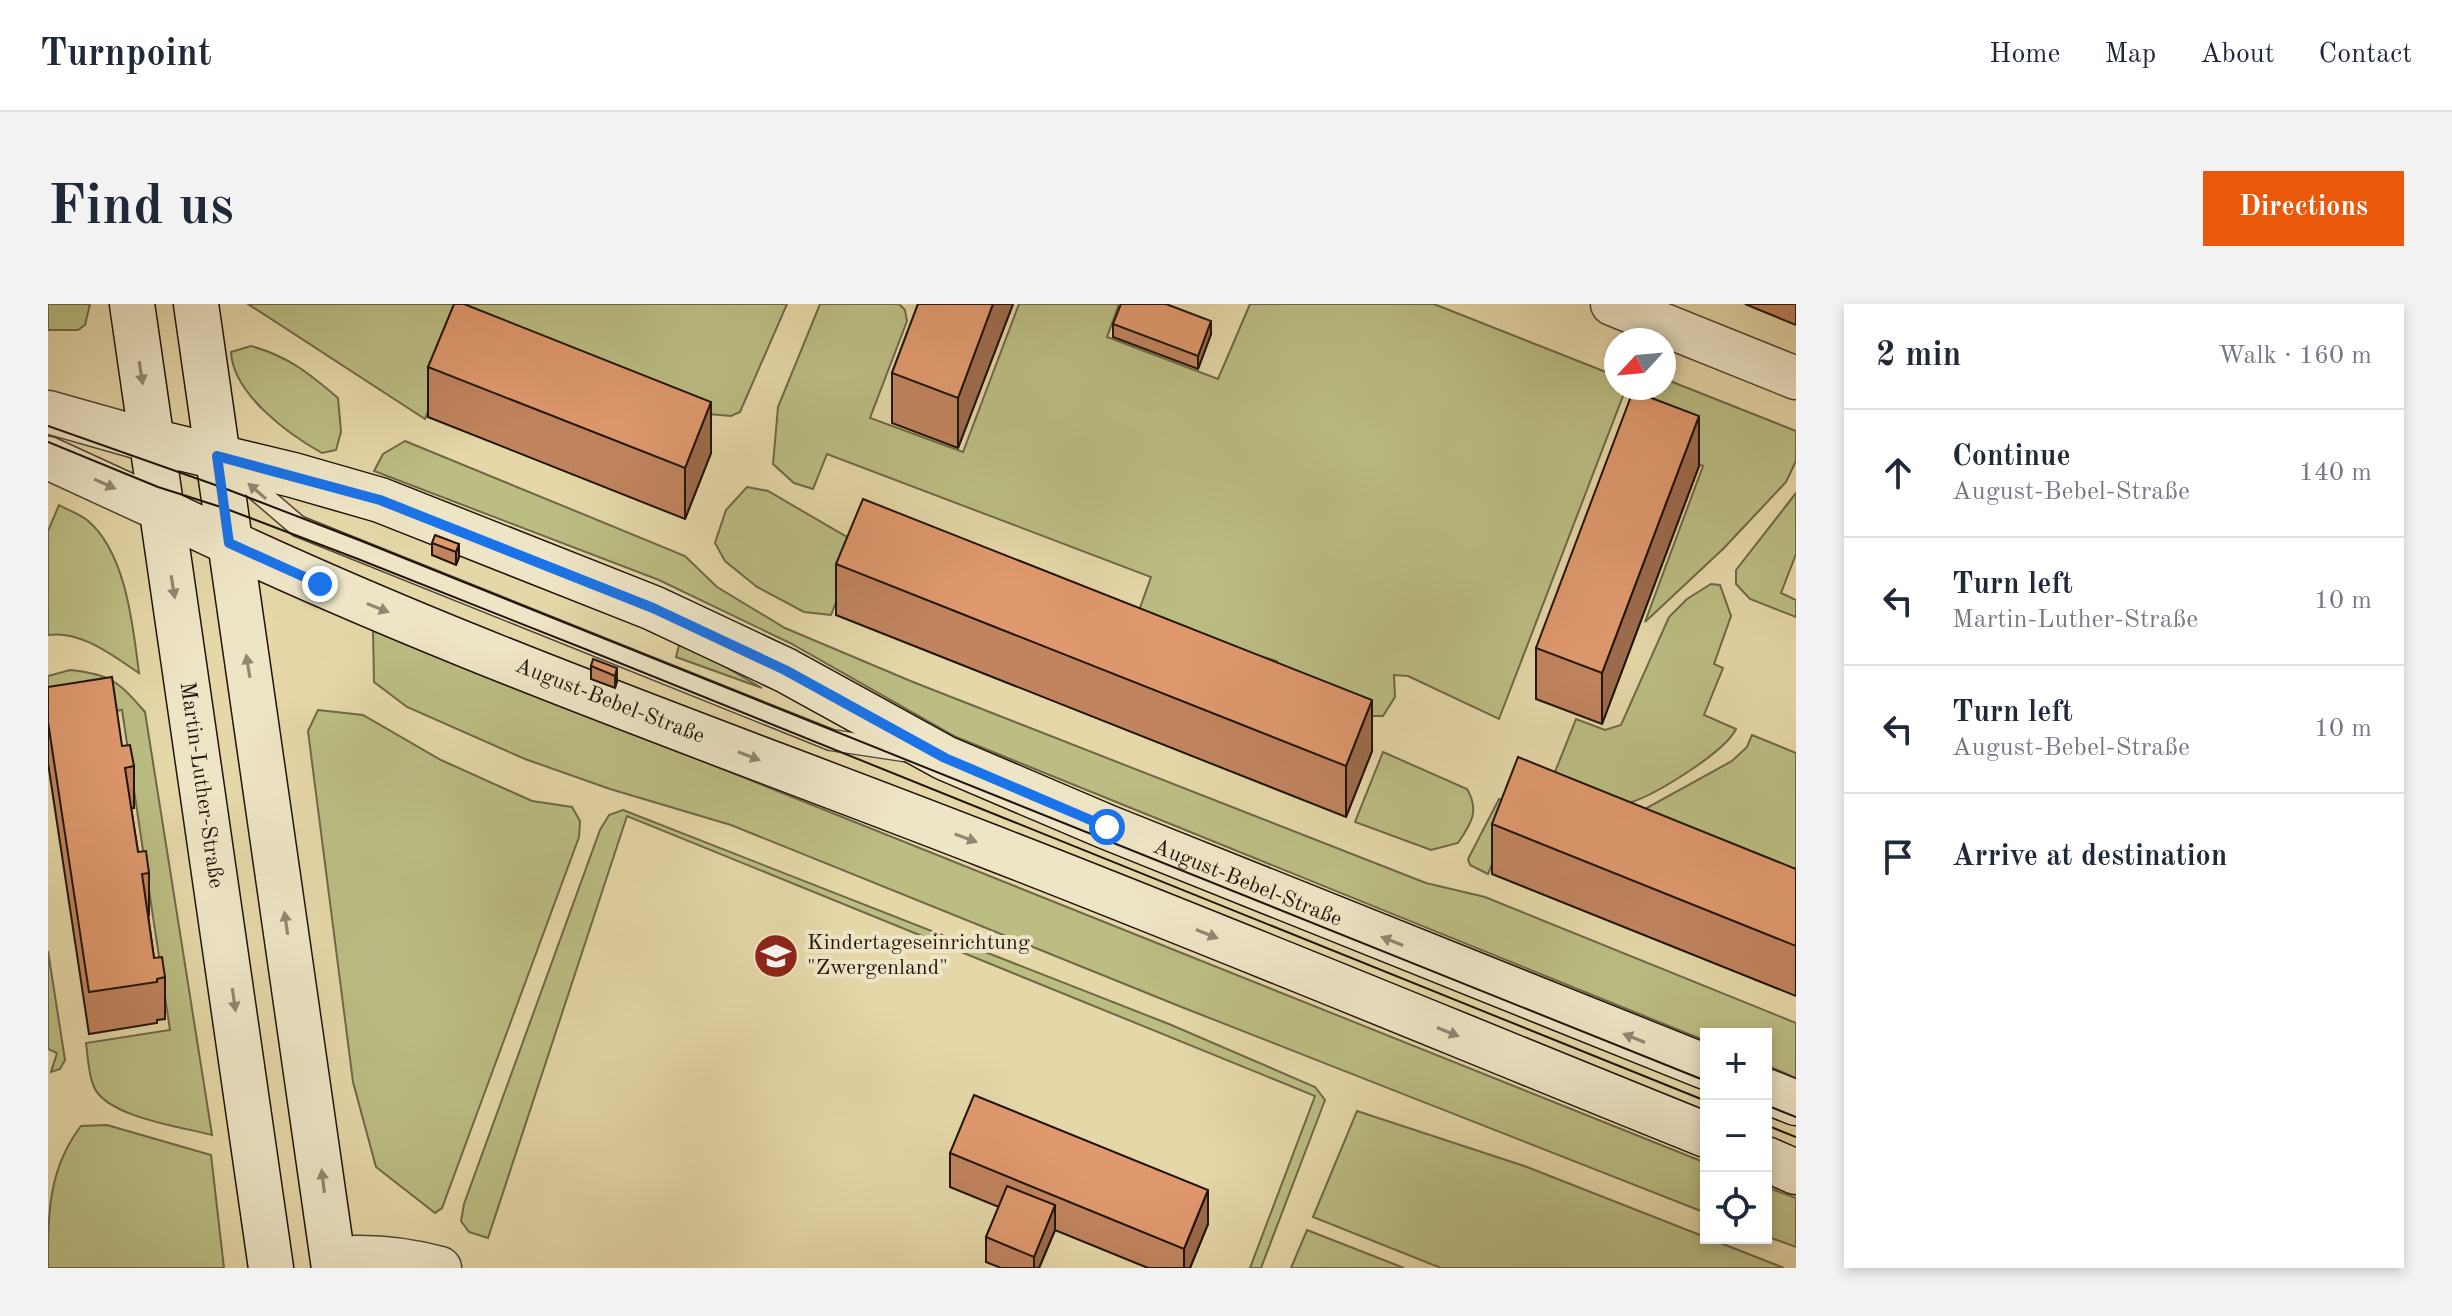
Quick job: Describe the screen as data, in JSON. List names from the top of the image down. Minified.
{"streets":{"street":["August-Bebel-Straße","Martin-Luther-Straße"]},"crossings":[["August-Bebel-Straße","Martin-Luther-Straße"]],"places":{"school or university":["Kindertageseinrichtung \"Zwergenland\""]},"north":"bottom left","page":{"header":"Turnpoint","nav":["Home","Map","About","Contact"],"buttons":"Directions","title":"Find us","heading":["2 min","Walk · 160 m"],"list":[["Continue","August-Bebel-Straße","140 m"],["Turn left","Martin-Luther-Straße","10 m"],["Turn left","August-Bebel-Straße","10 m"],"Arrive at destination"],"map_buttons":["+","−"]}}
